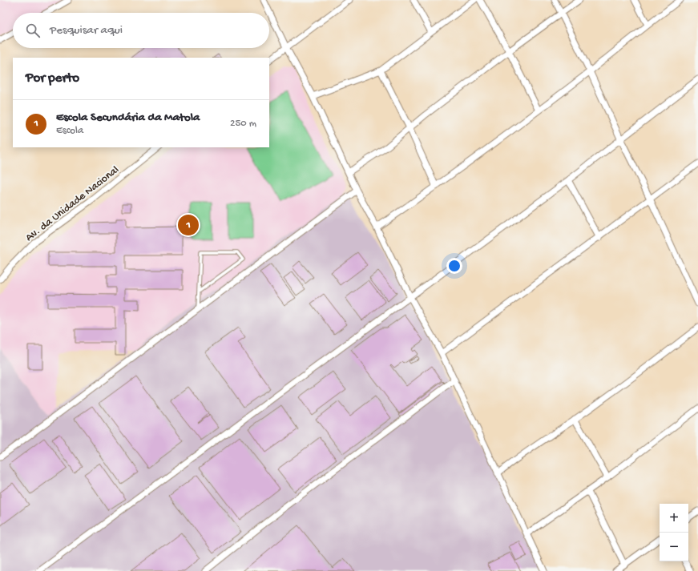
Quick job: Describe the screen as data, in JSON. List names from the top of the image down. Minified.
{"streets":{"street":["Av. da Unidade Nacional"]},"page":{"search":"Pesquisar aqui","heading":"Por perto","list":[{"mark":"1","name":"Escola Secundária da Matola","note":"Escola","value":"250 m"}],"pins":"1","map_buttons":["+","−"]}}
